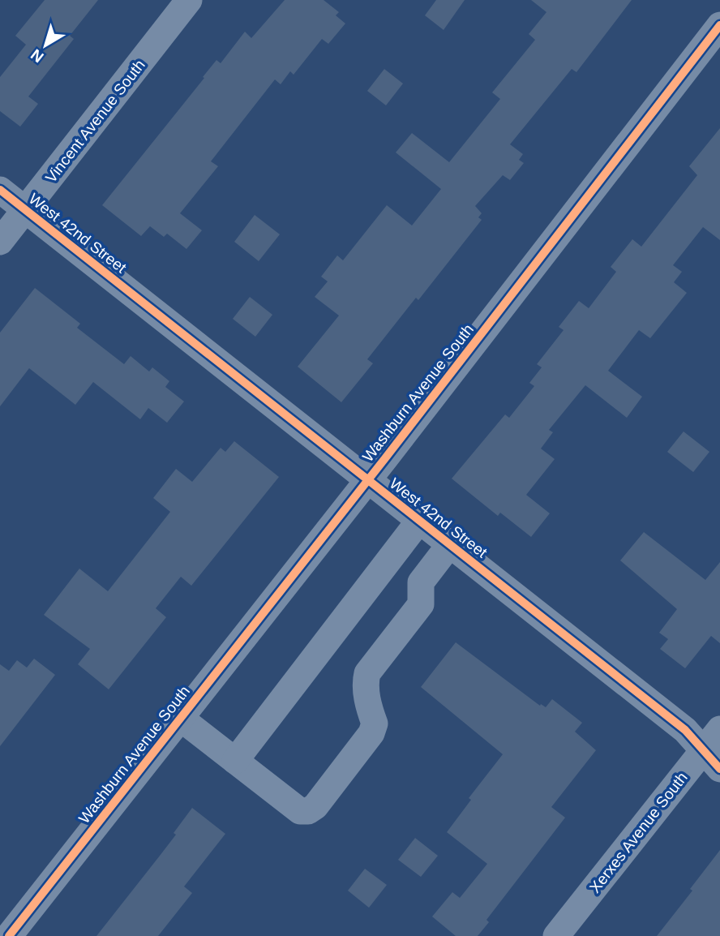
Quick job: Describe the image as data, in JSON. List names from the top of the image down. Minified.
{"streets":{"street":["Vincent Avenue South","West 42nd Street","Washburn Avenue South","Xerxes Avenue South"]},"crossings":[["Vincent Avenue South","West 42nd Street"],["West 42nd Street","Washburn Avenue South"],["West 42nd Street","Xerxes Avenue South"]],"north":"bottom left"}
